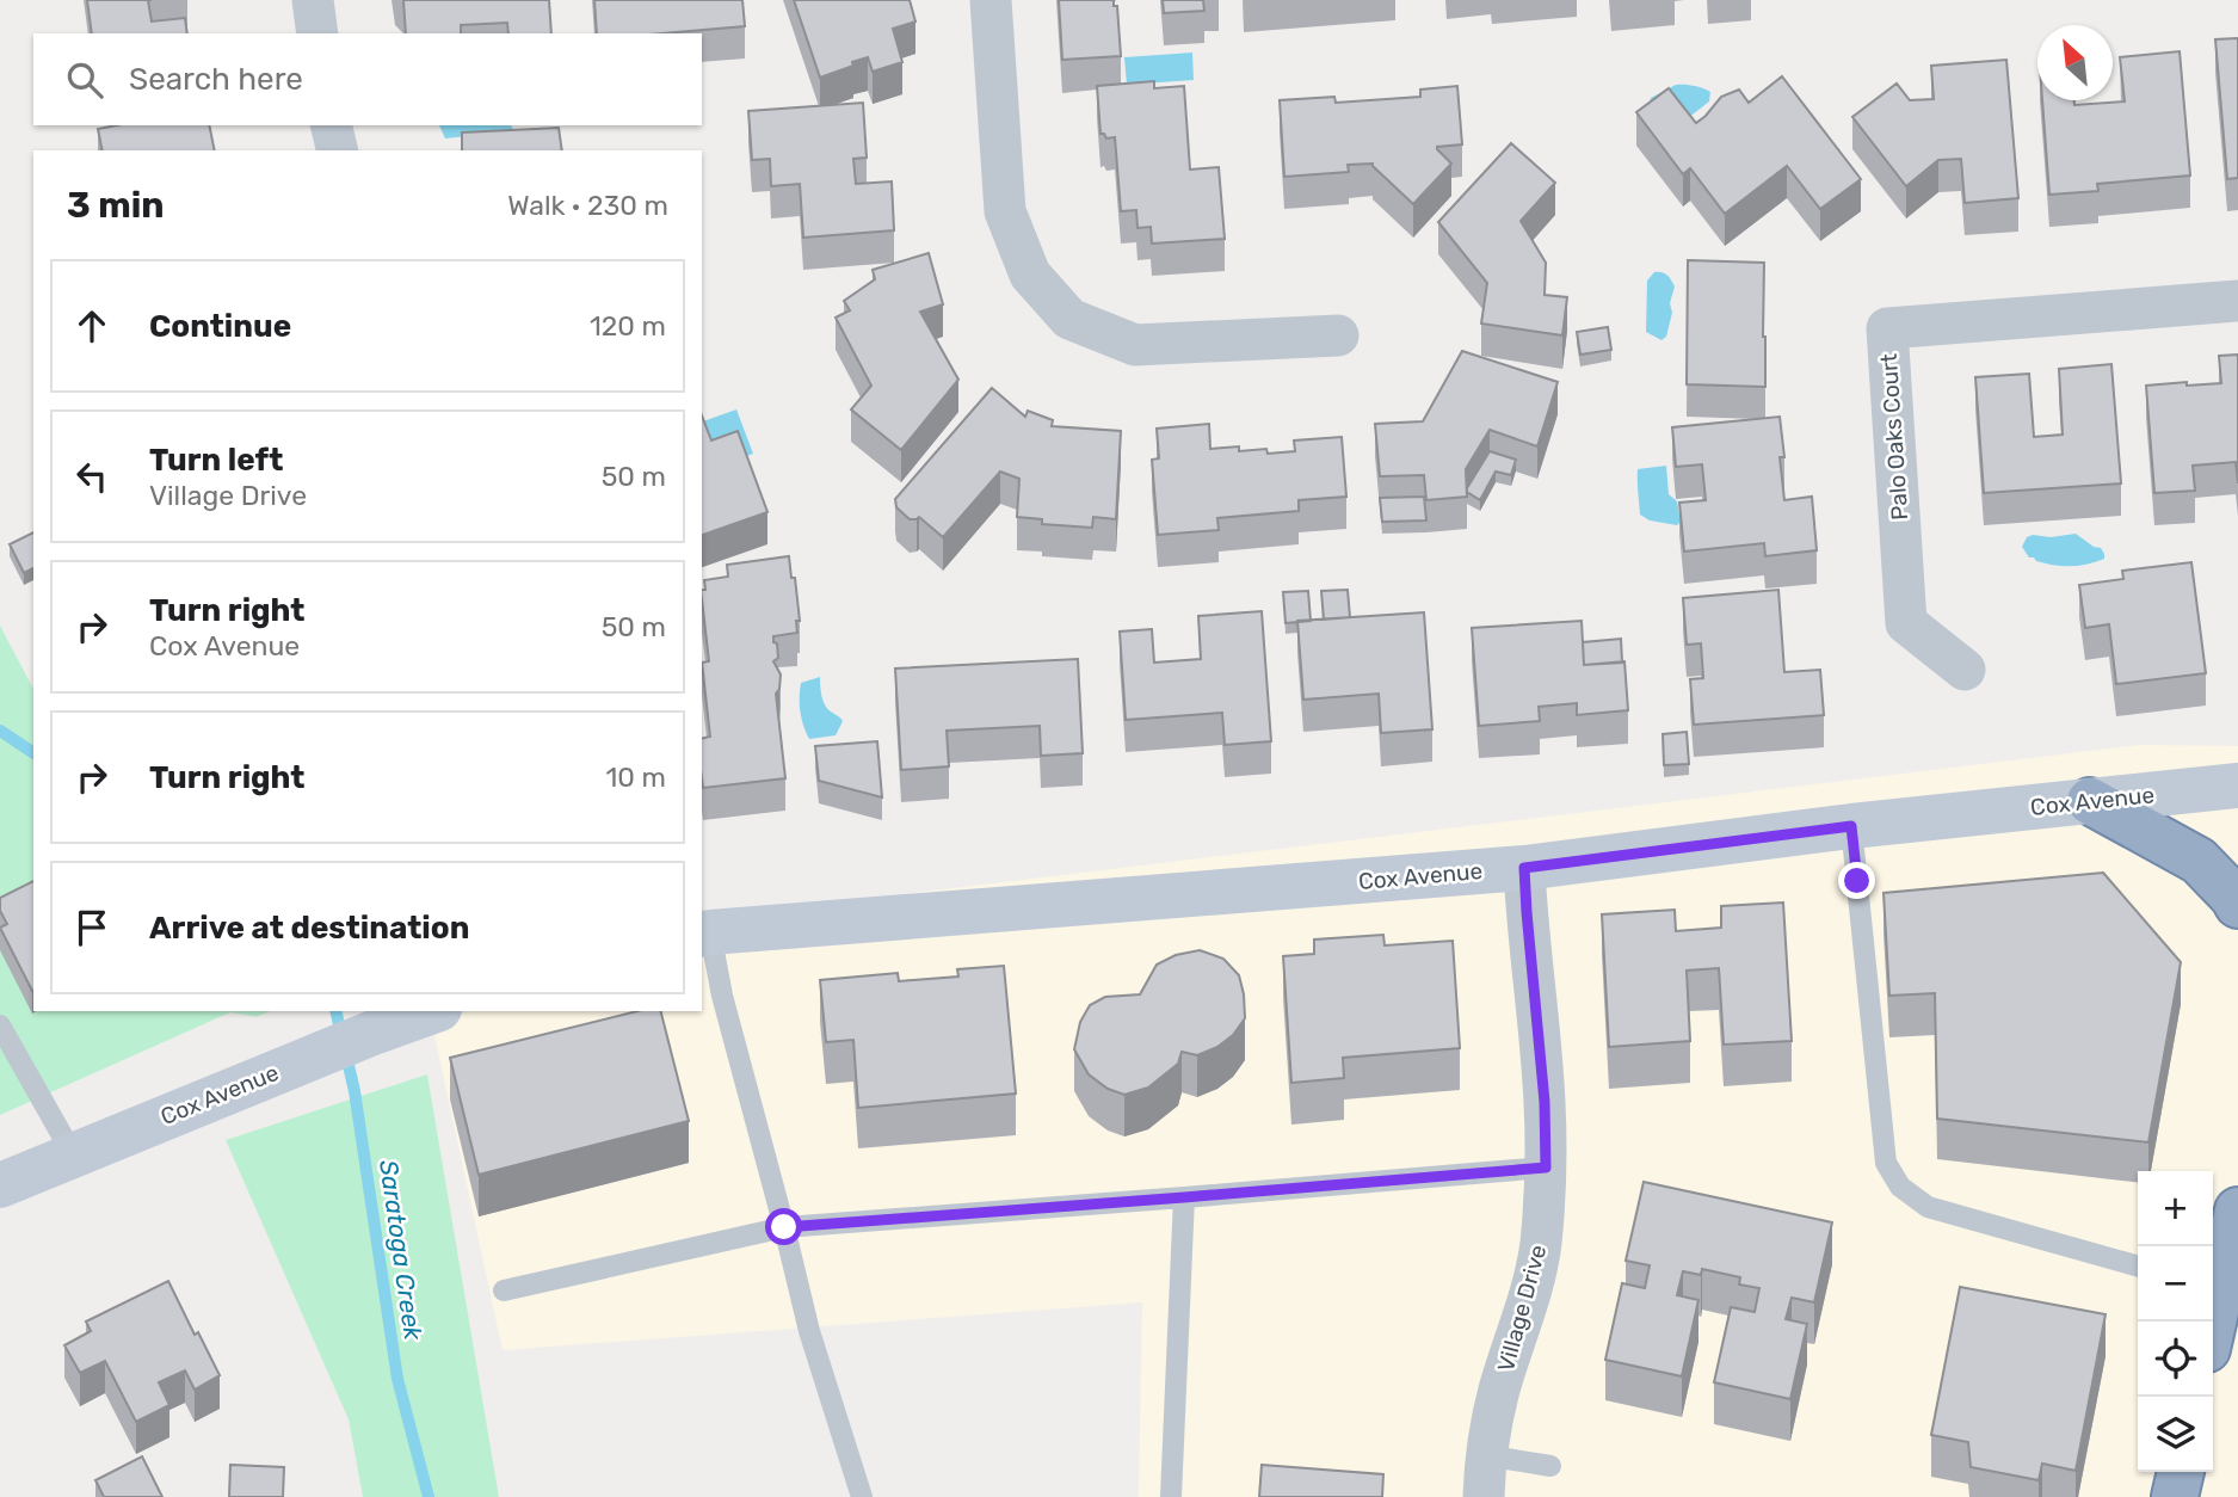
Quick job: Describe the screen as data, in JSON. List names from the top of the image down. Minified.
{"streets":{"main road":["Cox Avenue"],"street":["Palo Oaks Court","Village Drive"]},"crossings":[["Cox Avenue","Village Drive"]],"water":["Saratoga Creek"],"north":"top left","page":{"search":"Search here","heading":["3 min","Walk · 230 m"],"list":[["Continue","120 m"],["Turn left","Village Drive","50 m"],["Turn right","Cox Avenue","50 m"],["Turn right","10 m"],"Arrive at destination"],"map_buttons":["+","−"]}}
